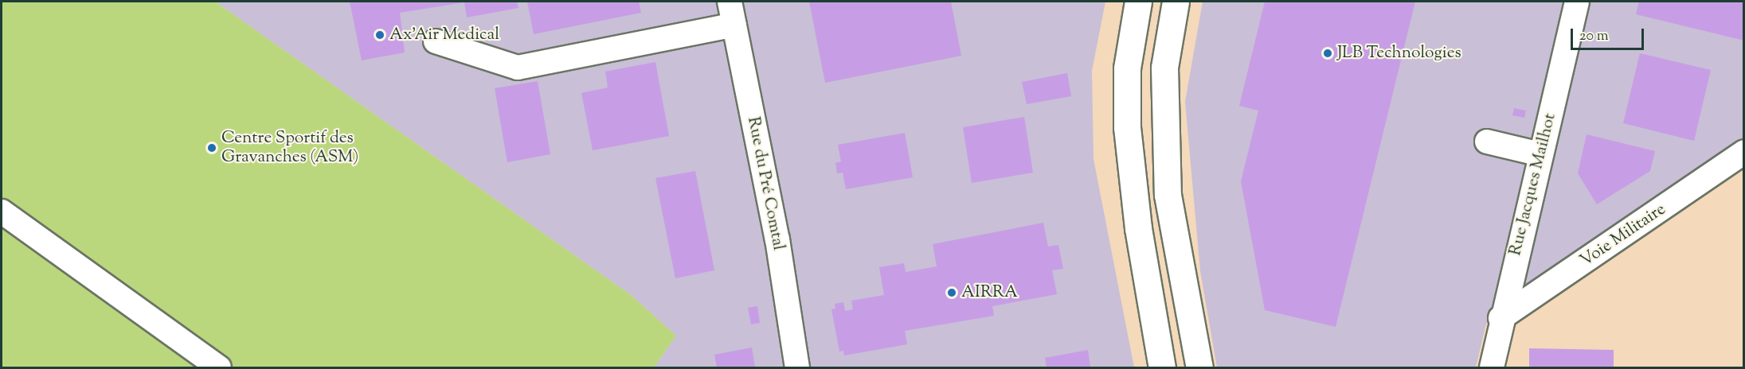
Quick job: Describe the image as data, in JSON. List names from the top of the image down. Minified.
{"streets":{"street":["Rue du Pré Comtal","Rue Jacques Mailhot","Voie Militaire"]},"crossings":[["Rue Jacques Mailhot","Voie Militaire"]],"places":["Ax'Air Medical","JLB Technologies","Centre Sportif des Gravanches (ASM)","AIRRA"],"scale_bar":"20 m"}
